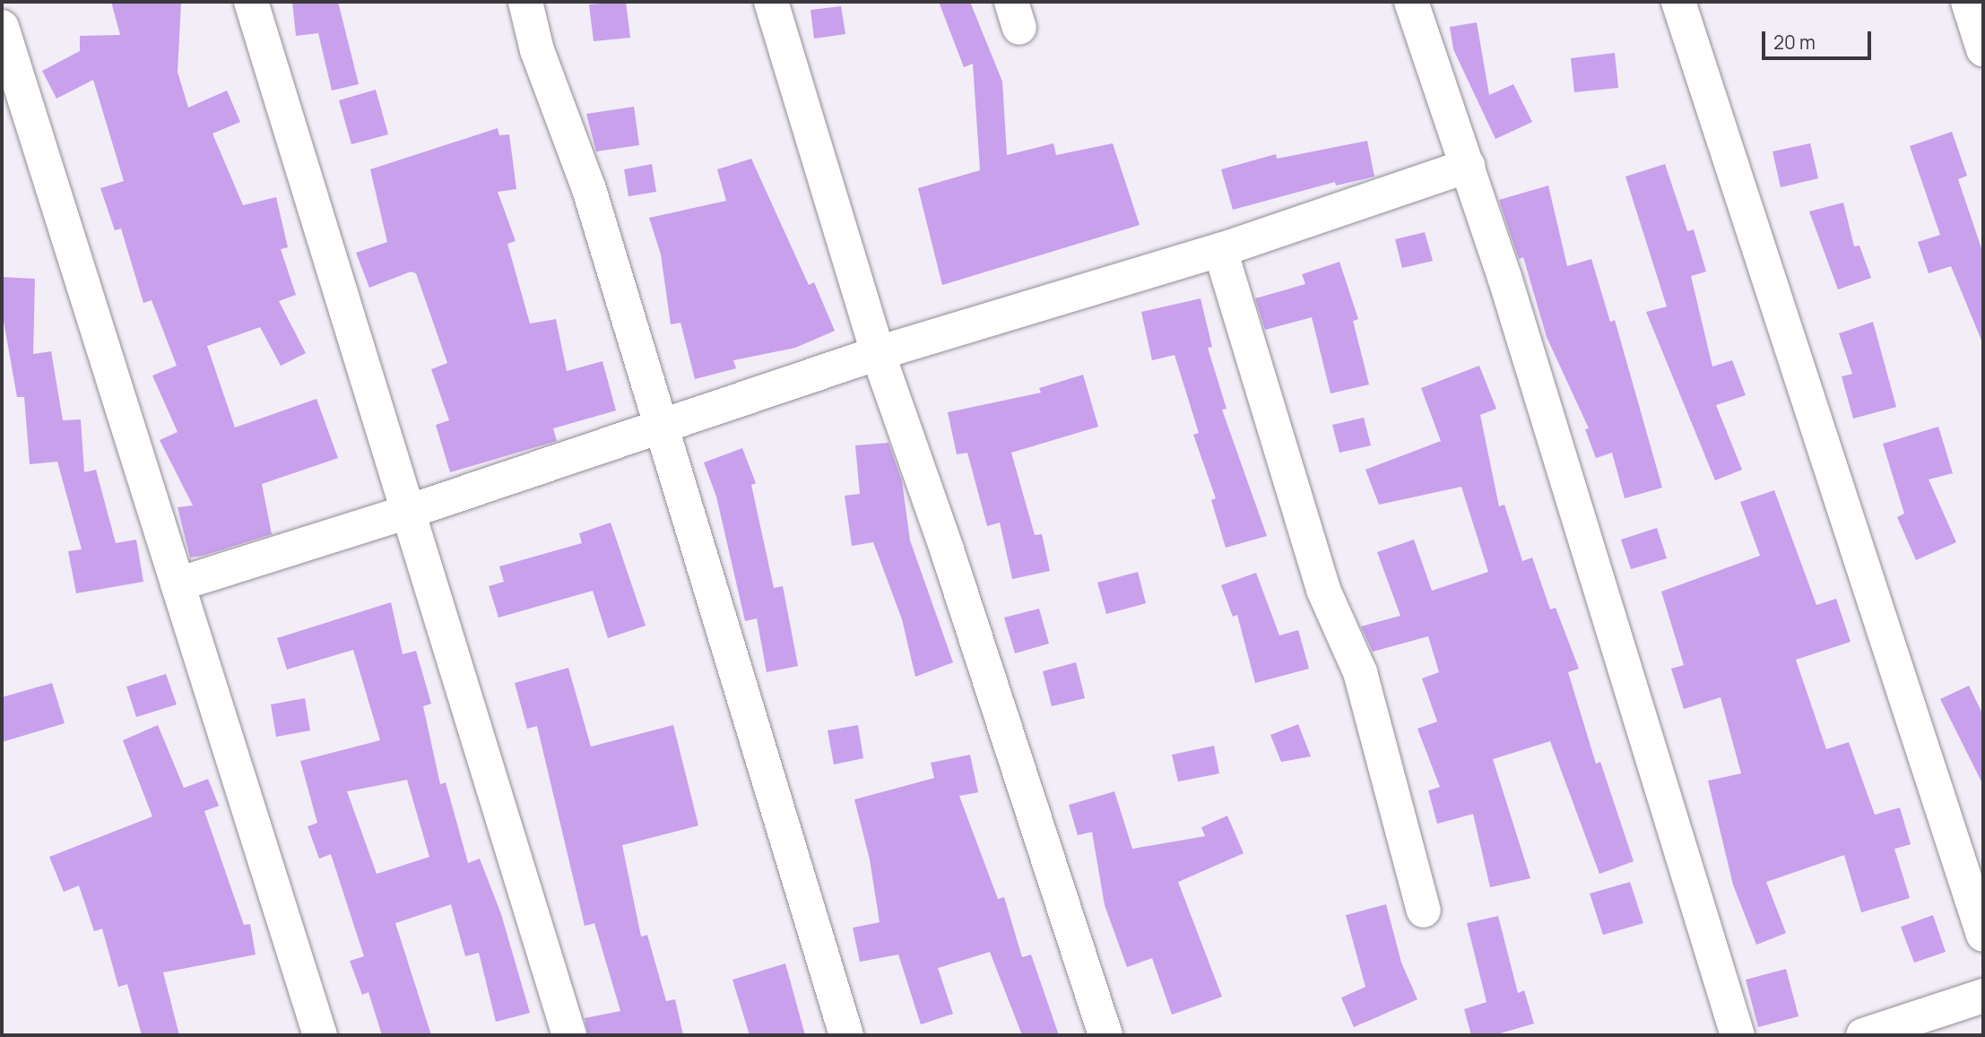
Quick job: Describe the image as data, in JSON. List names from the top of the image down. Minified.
{"scale_bar":"20 m"}
